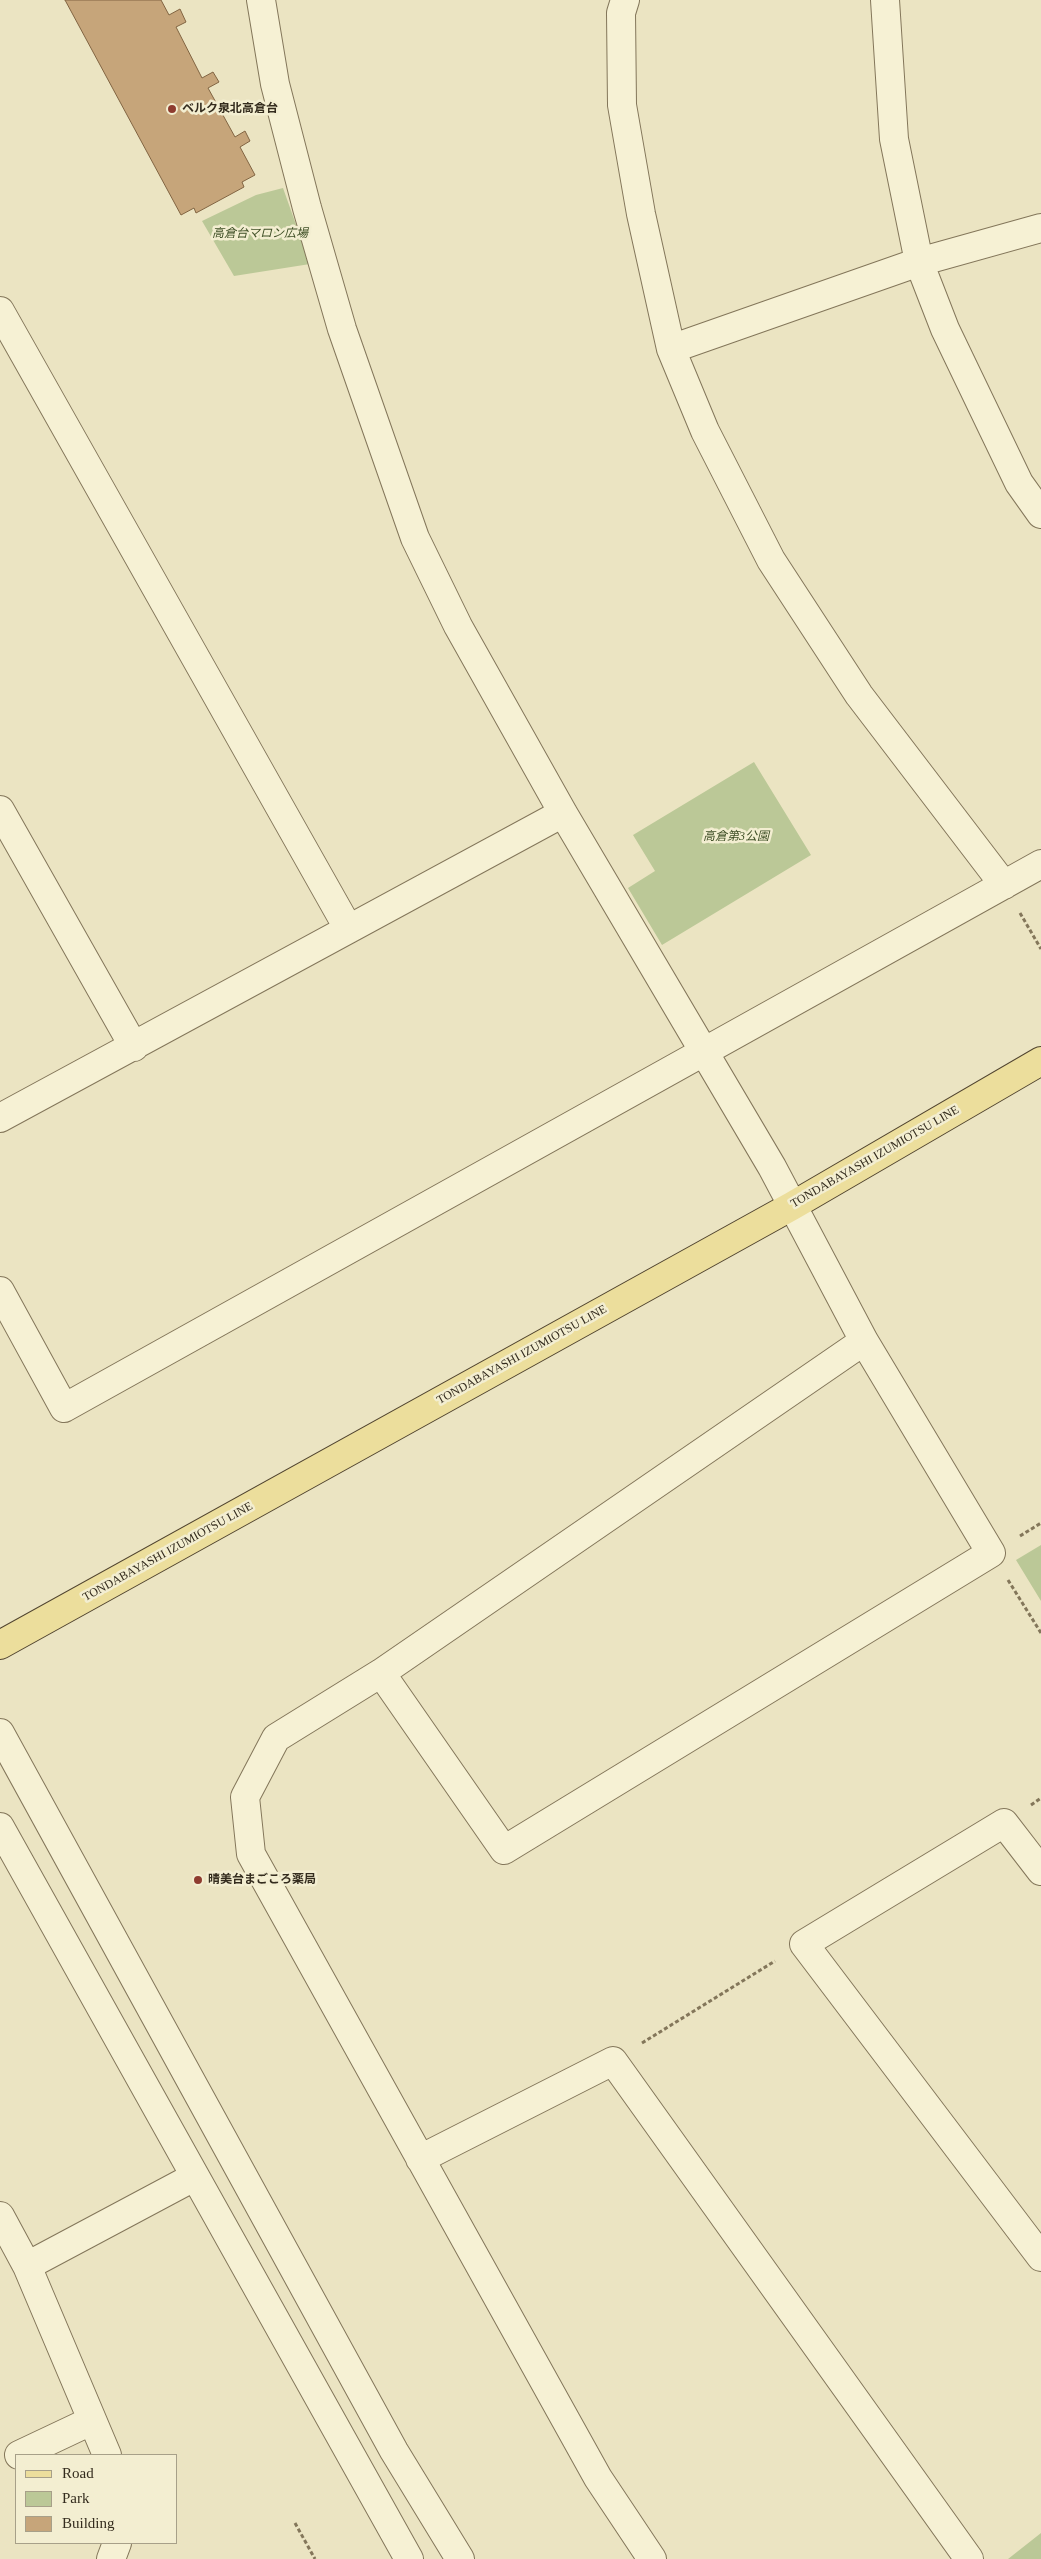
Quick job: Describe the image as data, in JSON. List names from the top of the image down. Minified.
{"streets":{"main road":["TONDABAYASHI IZUMIOTSU LINE"]},"parks":["高倉台マロン広場","高倉第3公園"],"places":["ベルク泉北高倉台","晴美台まごころ薬局"],"legend":["Road","Park","Building"]}
